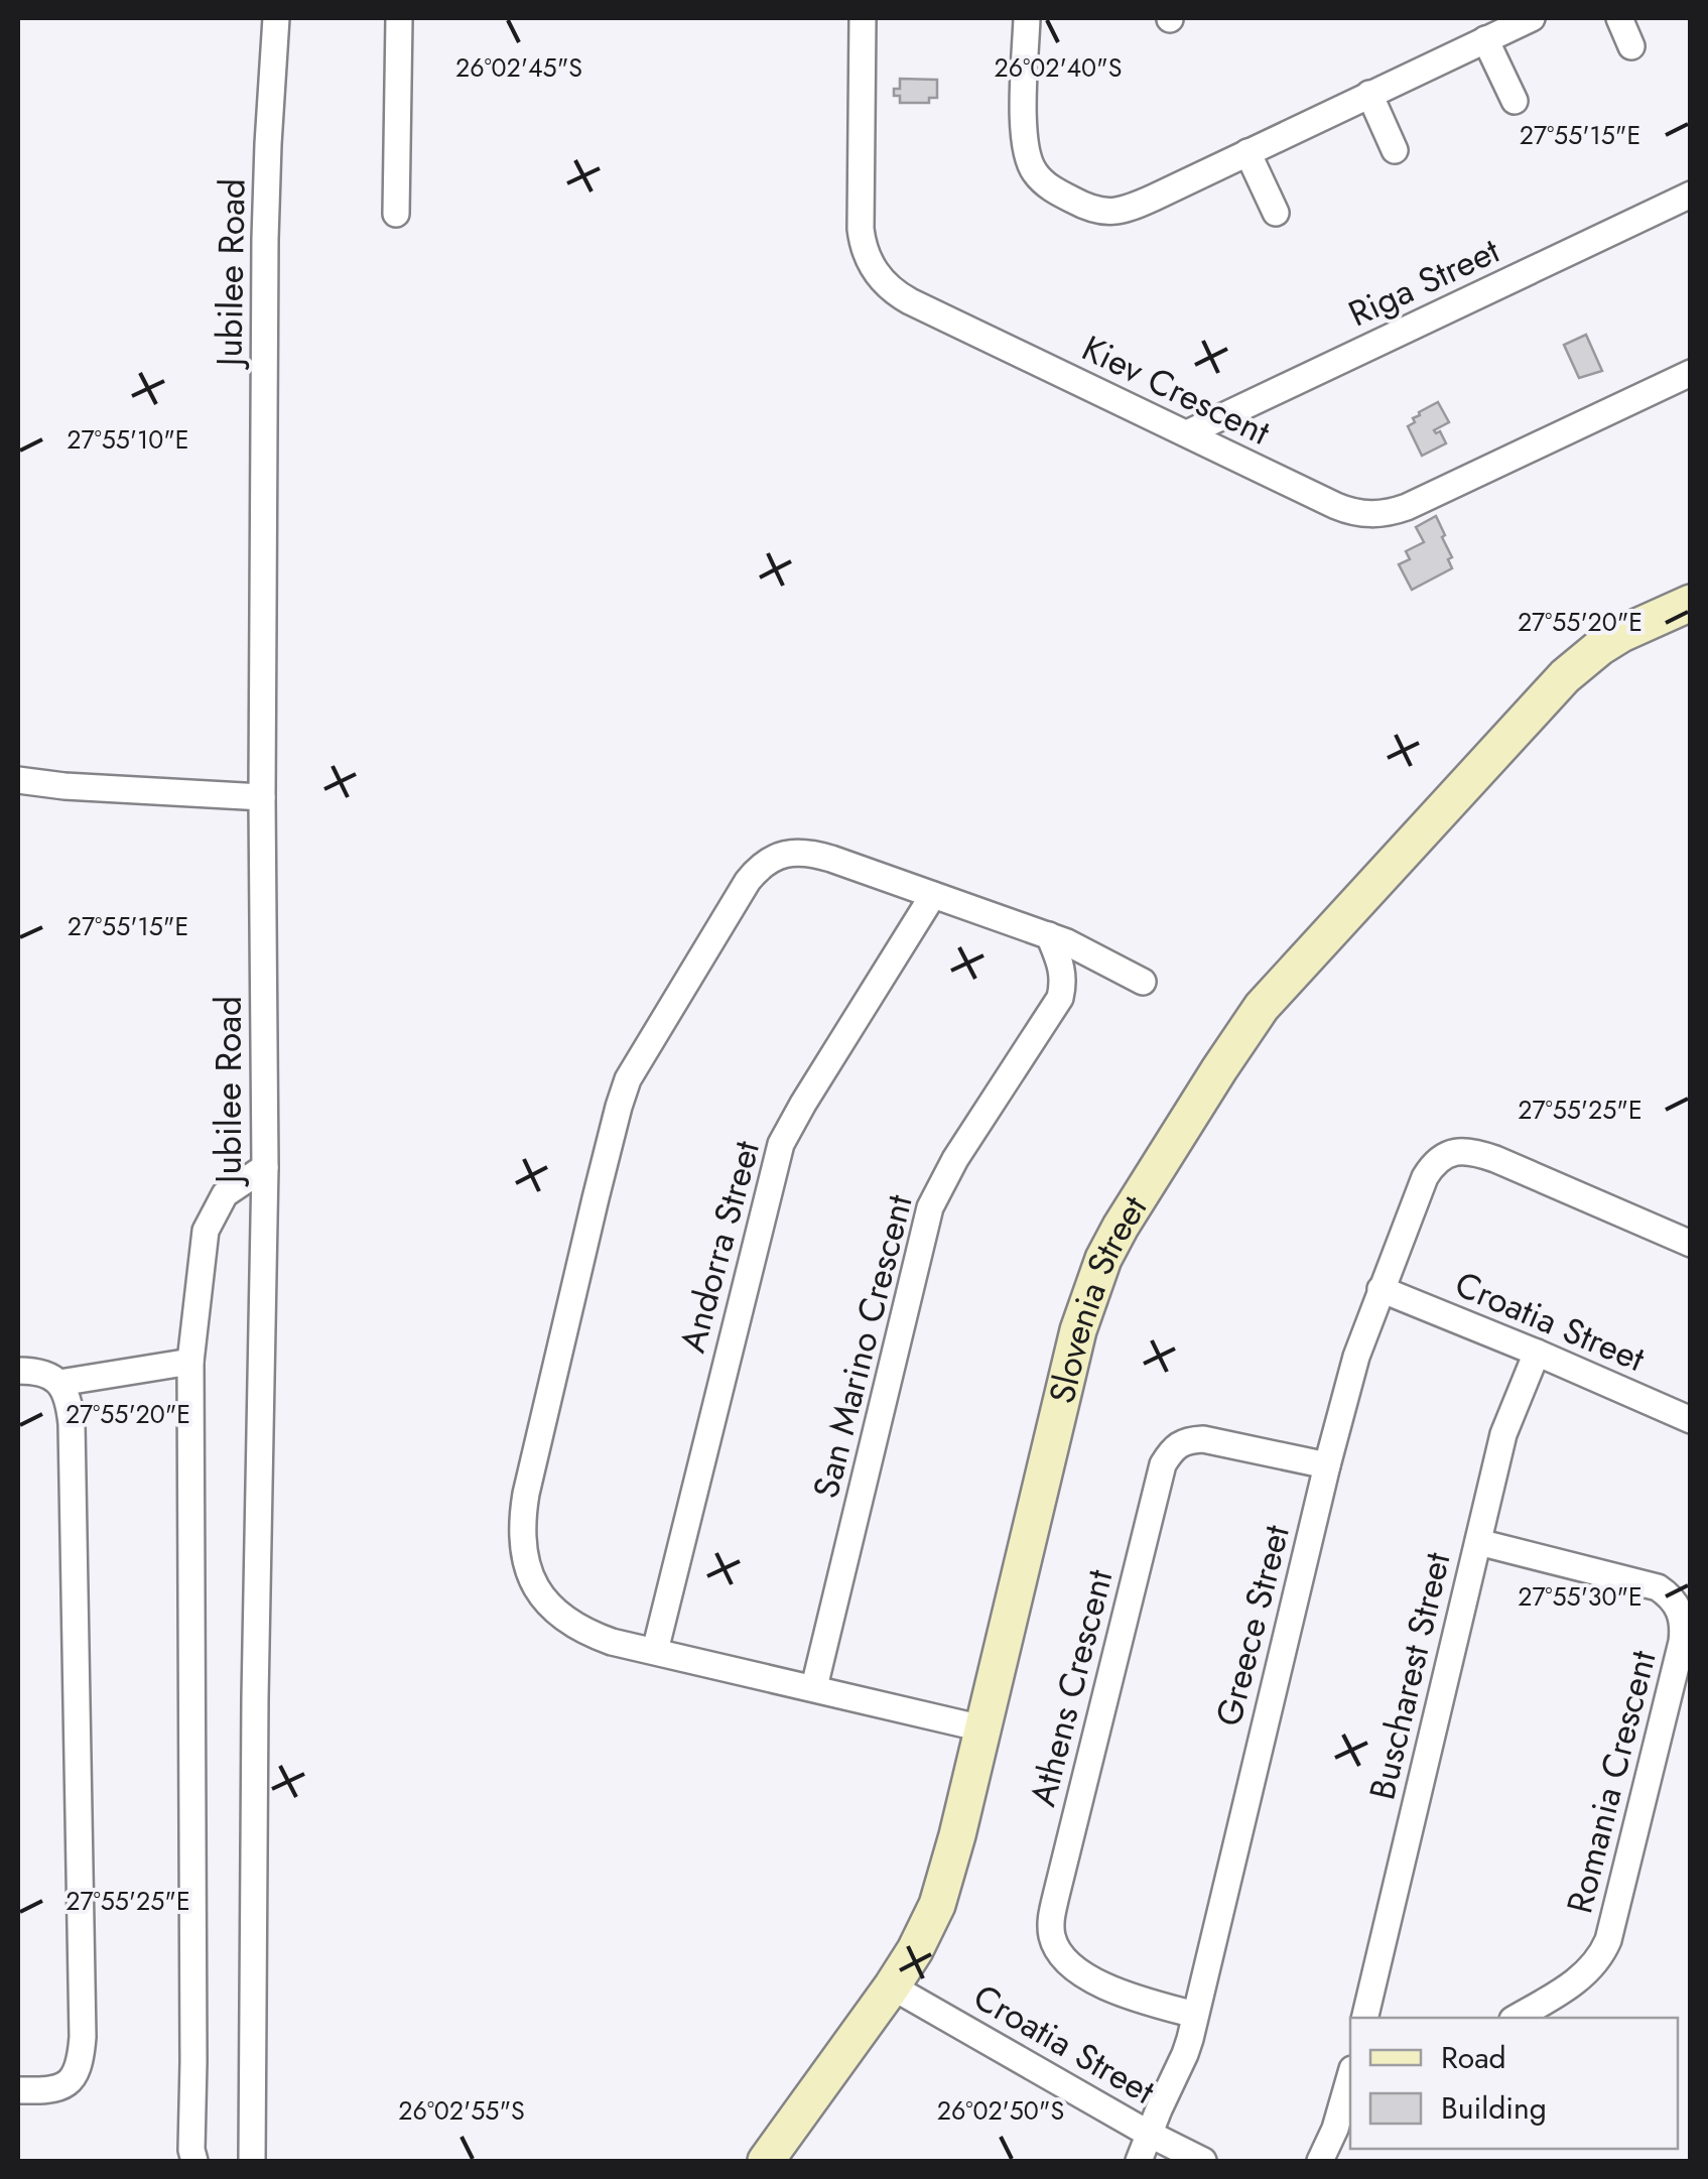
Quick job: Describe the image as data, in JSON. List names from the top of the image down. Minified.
{"streets":{"street":["Jubilee Road","Riga Street","Kiev Crescent","Andorra Street","Slovenia Street","Croatia Street","San Marino Crescent","Greece Street","Buscharest Street","Athens Crescent","Romania Crescent"]},"crossings":[["Riga Street","Kiev Crescent"],["Slovenia Street","Croatia Street"],["Croatia Street","Greece Street"],["Croatia Street","Buscharest Street"],["Greece Street","Athens Crescent"],["Buscharest Street","Romania Crescent"]],"legend":["Road","Building"],"coordinates":["26°02'45\"S","26°02'40\"S","27°55'15\"E","27°55'10\"E","27°55'20\"E","27°55'25\"E","27°55'30\"E","26°02'55\"S","26°02'50\"S"]}
